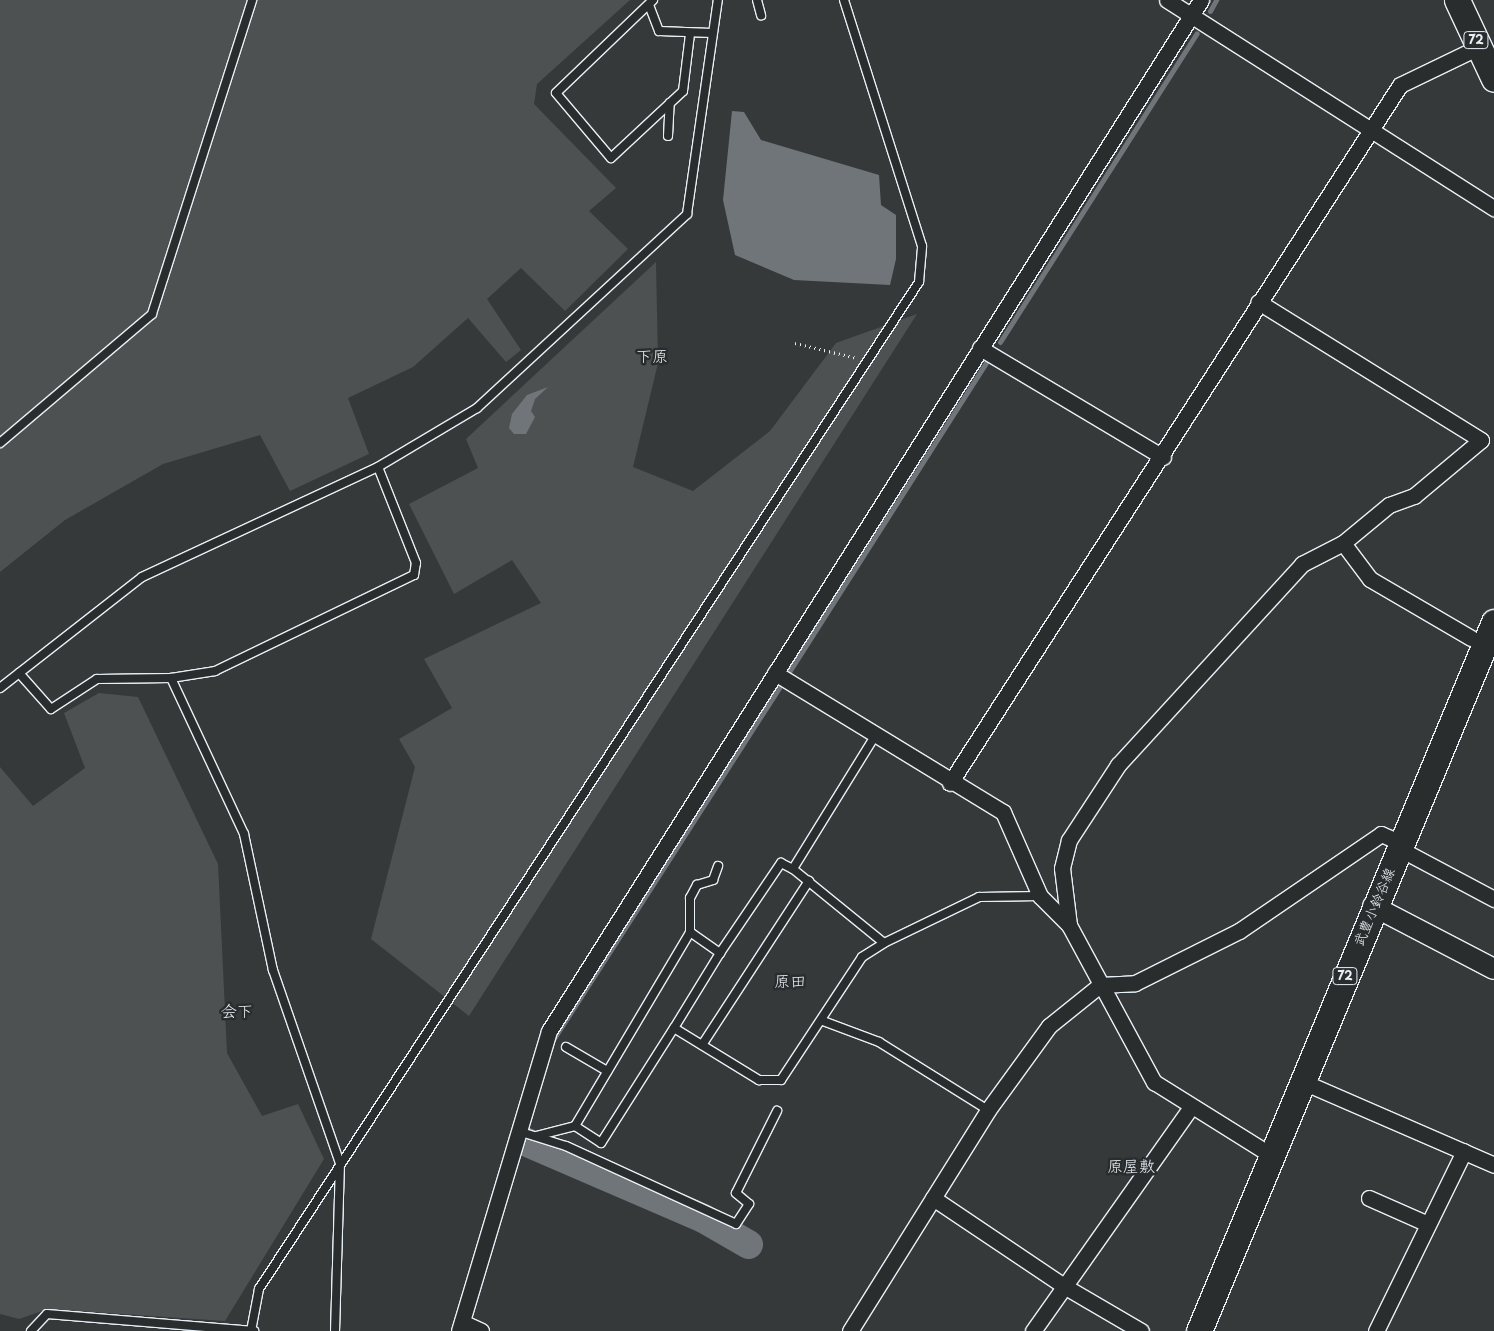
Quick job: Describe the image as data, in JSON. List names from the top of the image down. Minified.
{"streets":{"main road":["72","武豊小鈴谷線"]},"districts":["下原","原田","会下","原屋敷"]}
